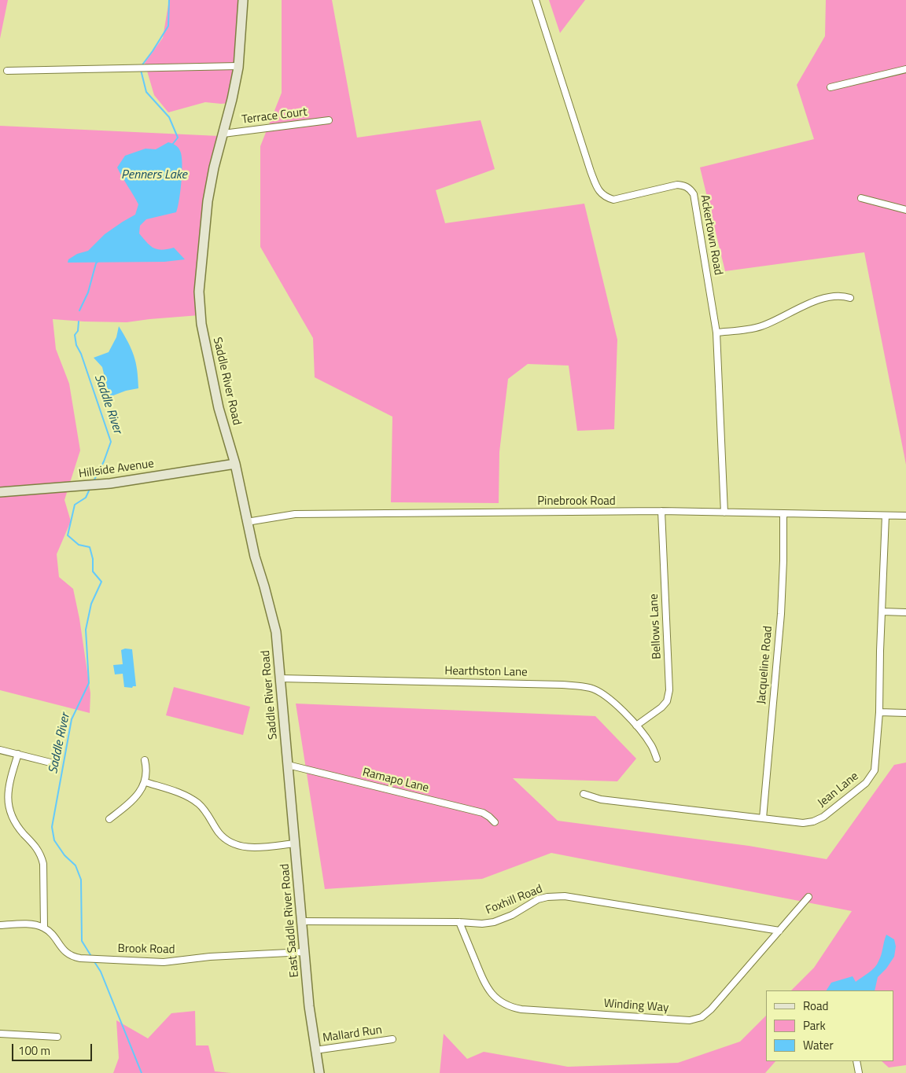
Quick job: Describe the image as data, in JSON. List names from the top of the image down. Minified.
{"streets":{"main road":["Saddle River Road","Hillside Avenue","East Saddle River Road"],"street":["Terrace Court","Ackertown Road","Pinebrook Road","Bellows Lane","Jacqueline Road","Hearthston Lane","Ramapo Lane","Jean Lane","Foxhill Road","Brook Road","Winding Way","Mallard Run"]},"crossings":[["Terrace Court","Saddle River Road"],["Ackertown Road","Pinebrook Road"],["Saddle River Road","Hillside Avenue"],["Saddle River Road","Pinebrook Road"],["Saddle River Road","Hearthston Lane"],["Saddle River Road","Ramapo Lane"],["Saddle River Road","East Saddle River Road"],["Pinebrook Road","Bellows Lane"],["Pinebrook Road","Jacqueline Road"],["Pinebrook Road","Jean Lane"],["Bellows Lane","Hearthston Lane"],["Jacqueline Road","Jean Lane"],["Ramapo Lane","East Saddle River Road"],["Foxhill Road","East Saddle River Road"],["Foxhill Road","Winding Way"],["East Saddle River Road","Brook Road"],["East Saddle River Road","Mallard Run"]],"water":["Penners Lake","Saddle River"],"legend":["Road","Park","Water"],"scale_bar":"100 m"}
